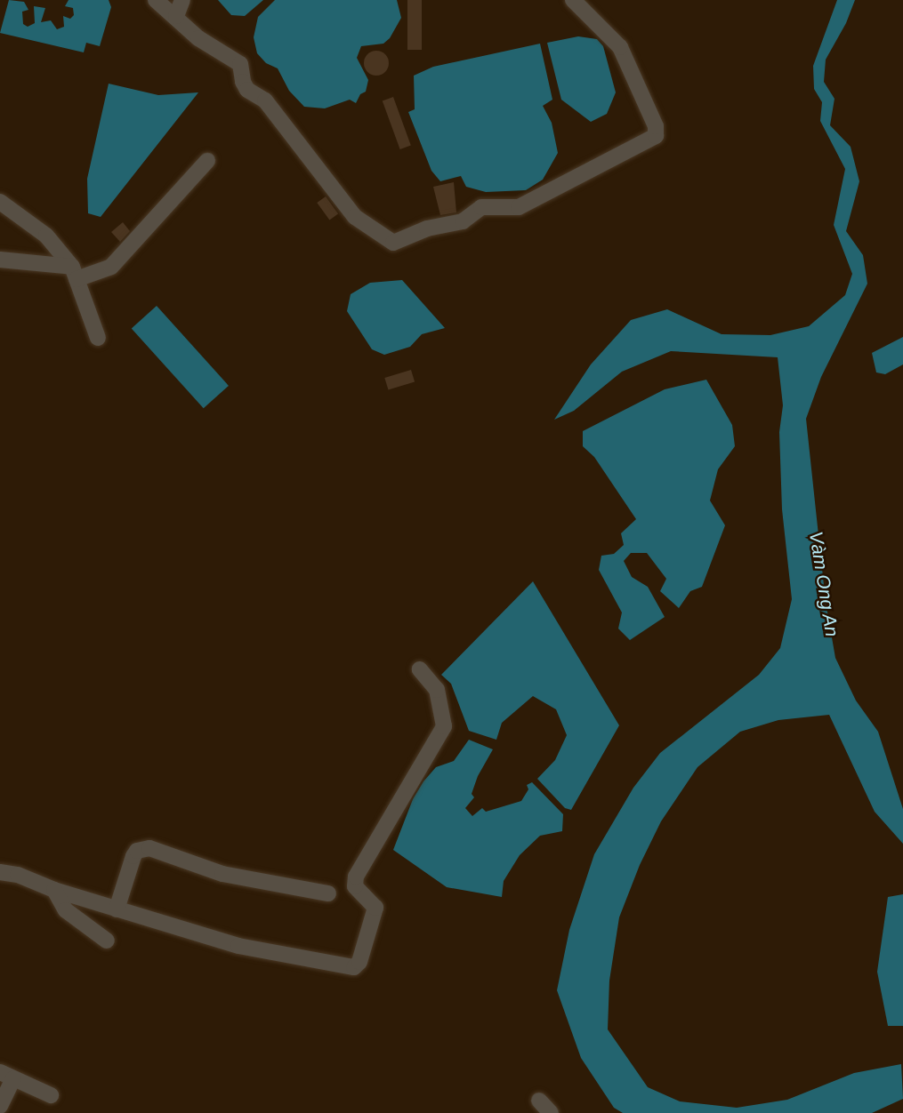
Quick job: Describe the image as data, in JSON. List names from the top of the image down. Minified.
{"water":["Vàm Ong An"]}
